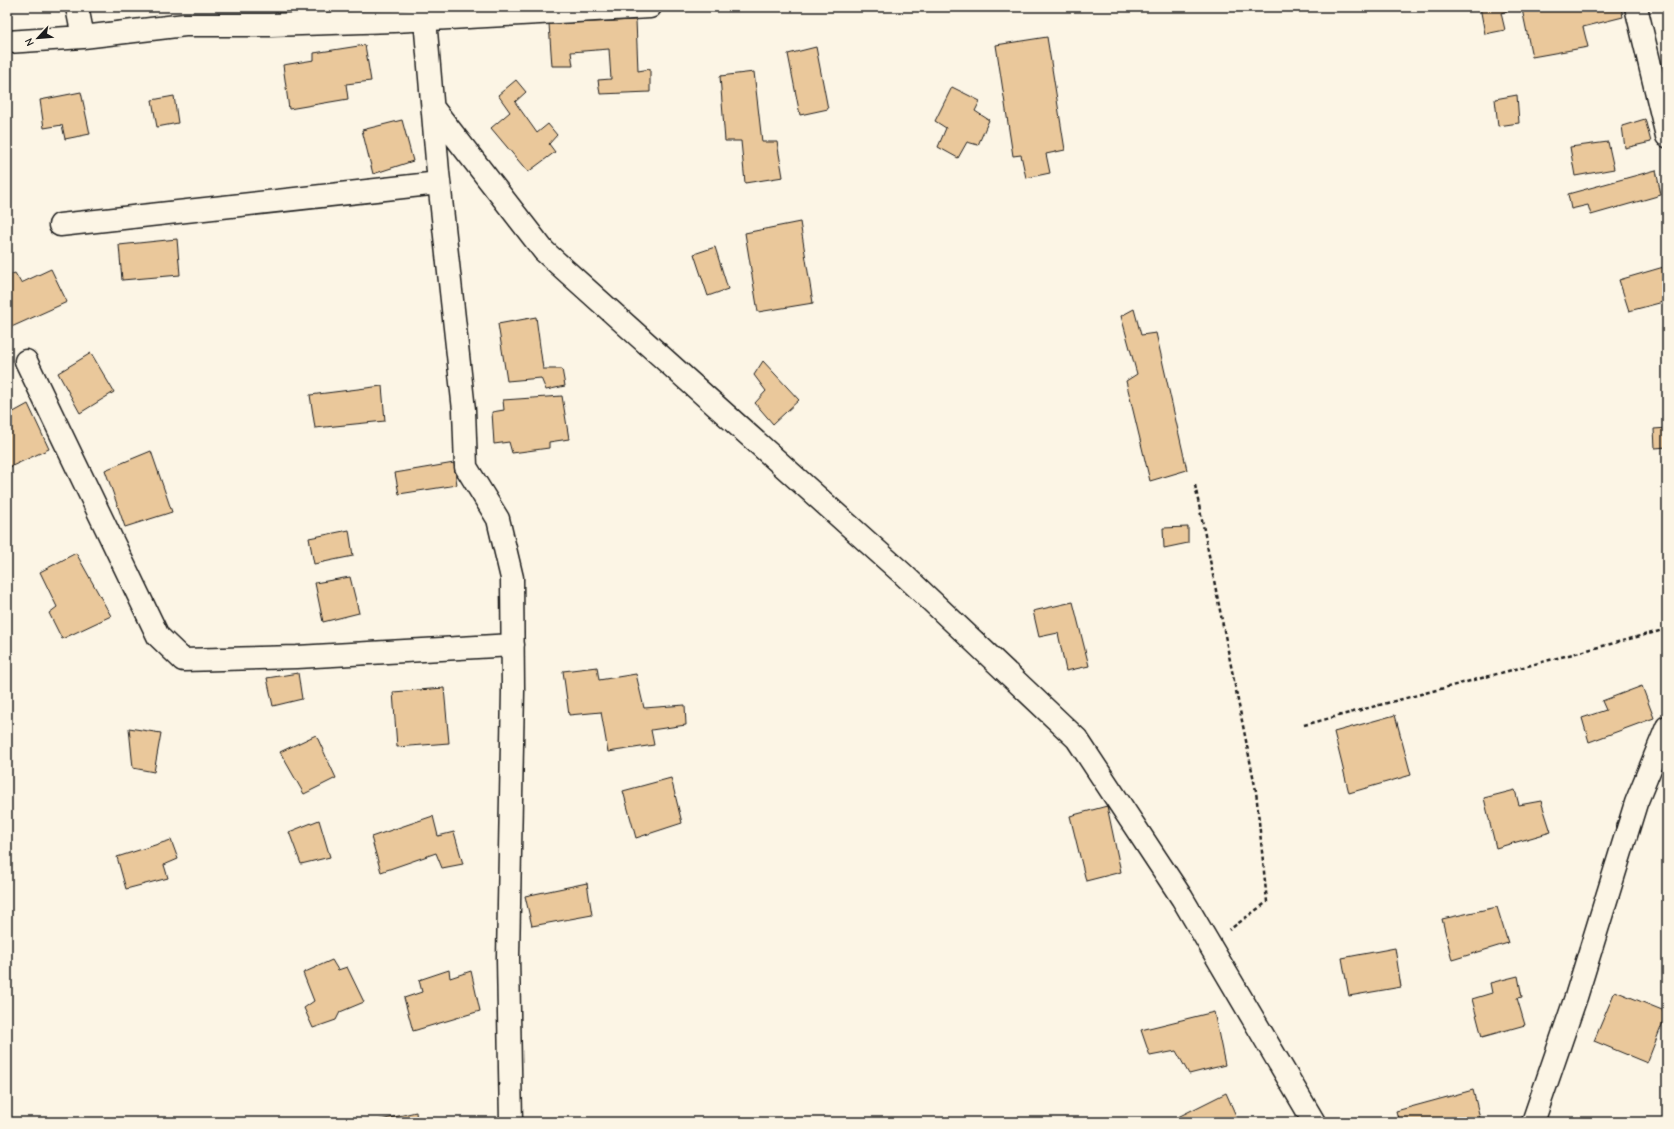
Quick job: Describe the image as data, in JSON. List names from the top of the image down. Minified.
{"north":"bottom left"}
